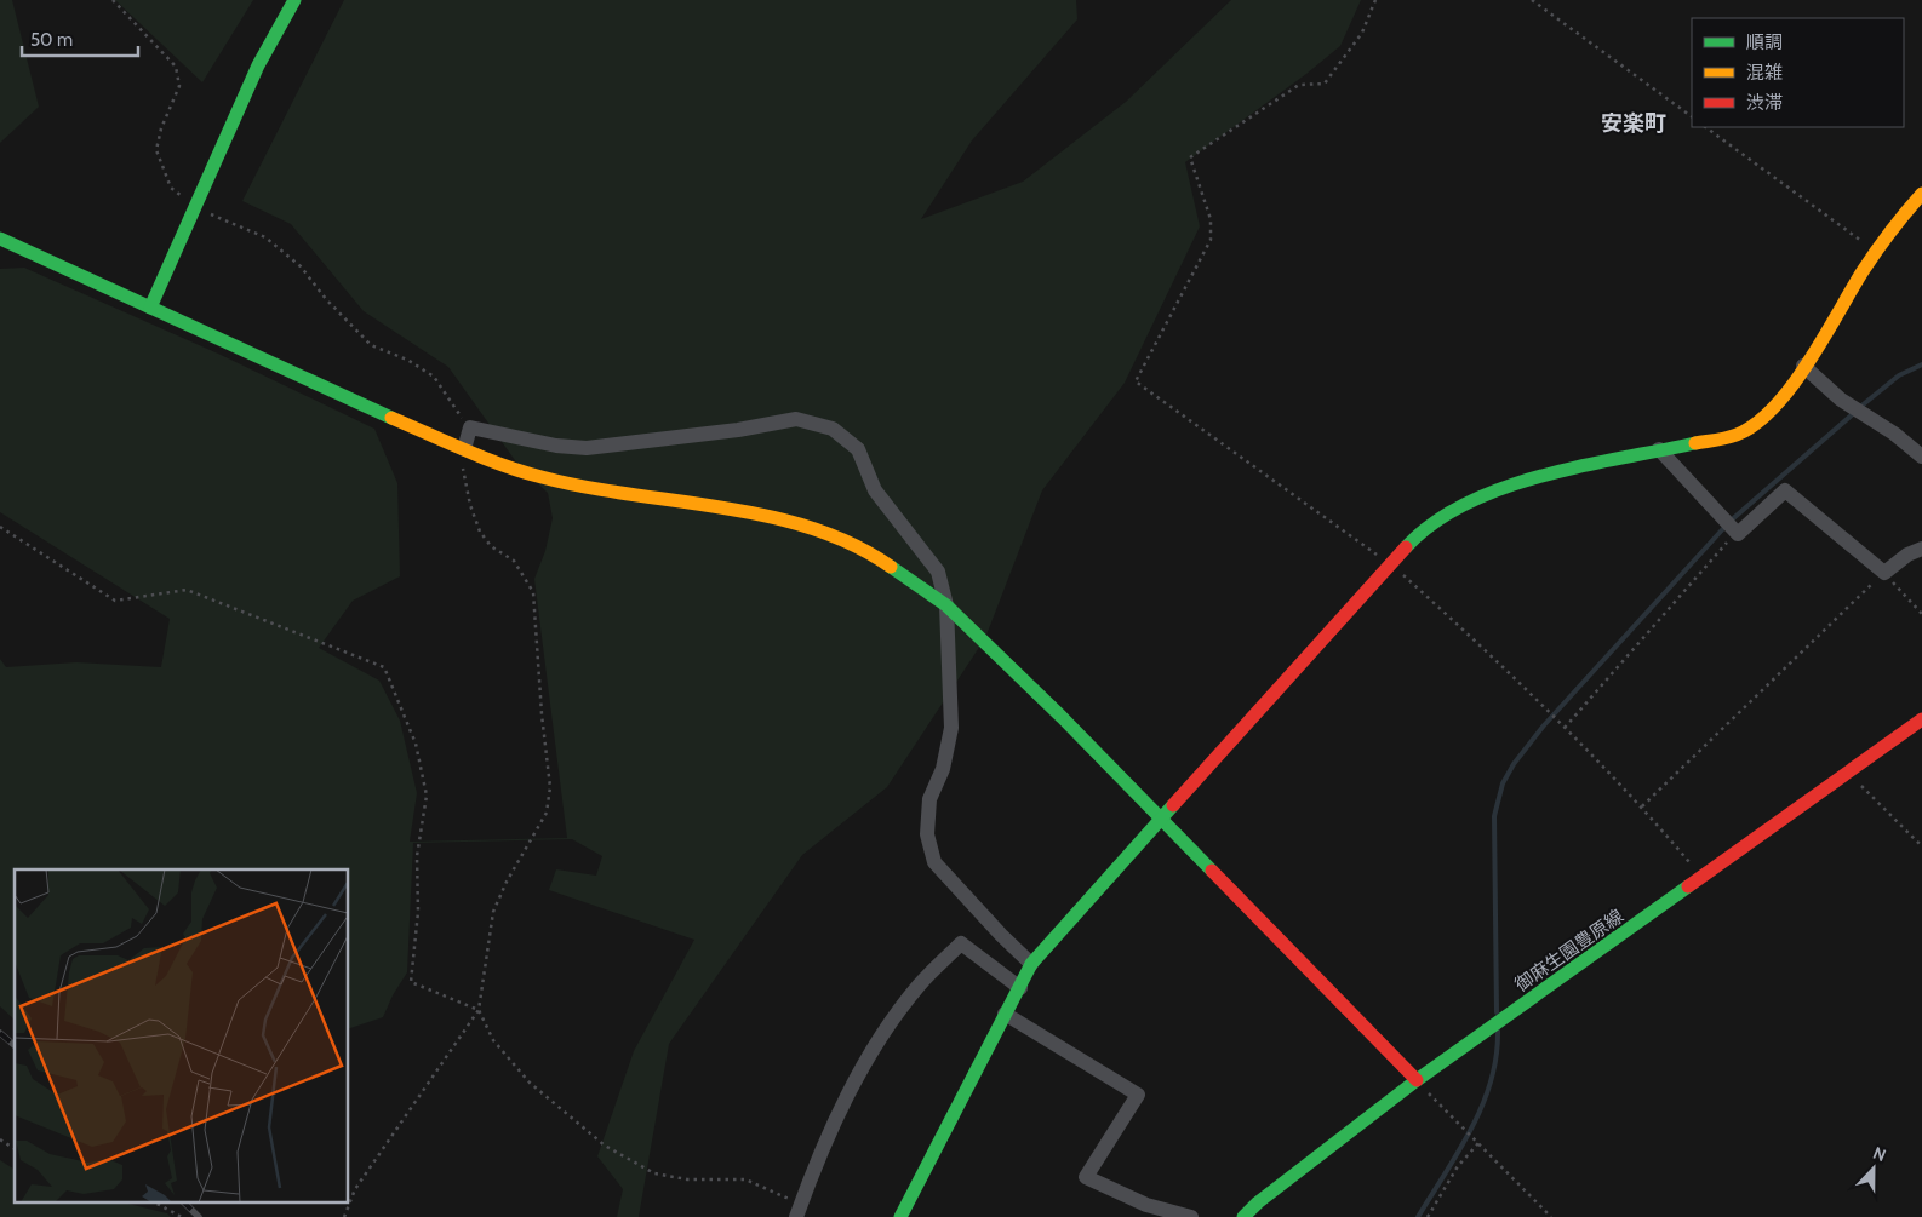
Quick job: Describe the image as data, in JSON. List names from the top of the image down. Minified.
{"streets":{"street":["御麻生園豊原線"]},"districts":["安楽町"],"legend":["順調","混雑","渋滞"],"scale_bar":"50 m","north":"top"}
